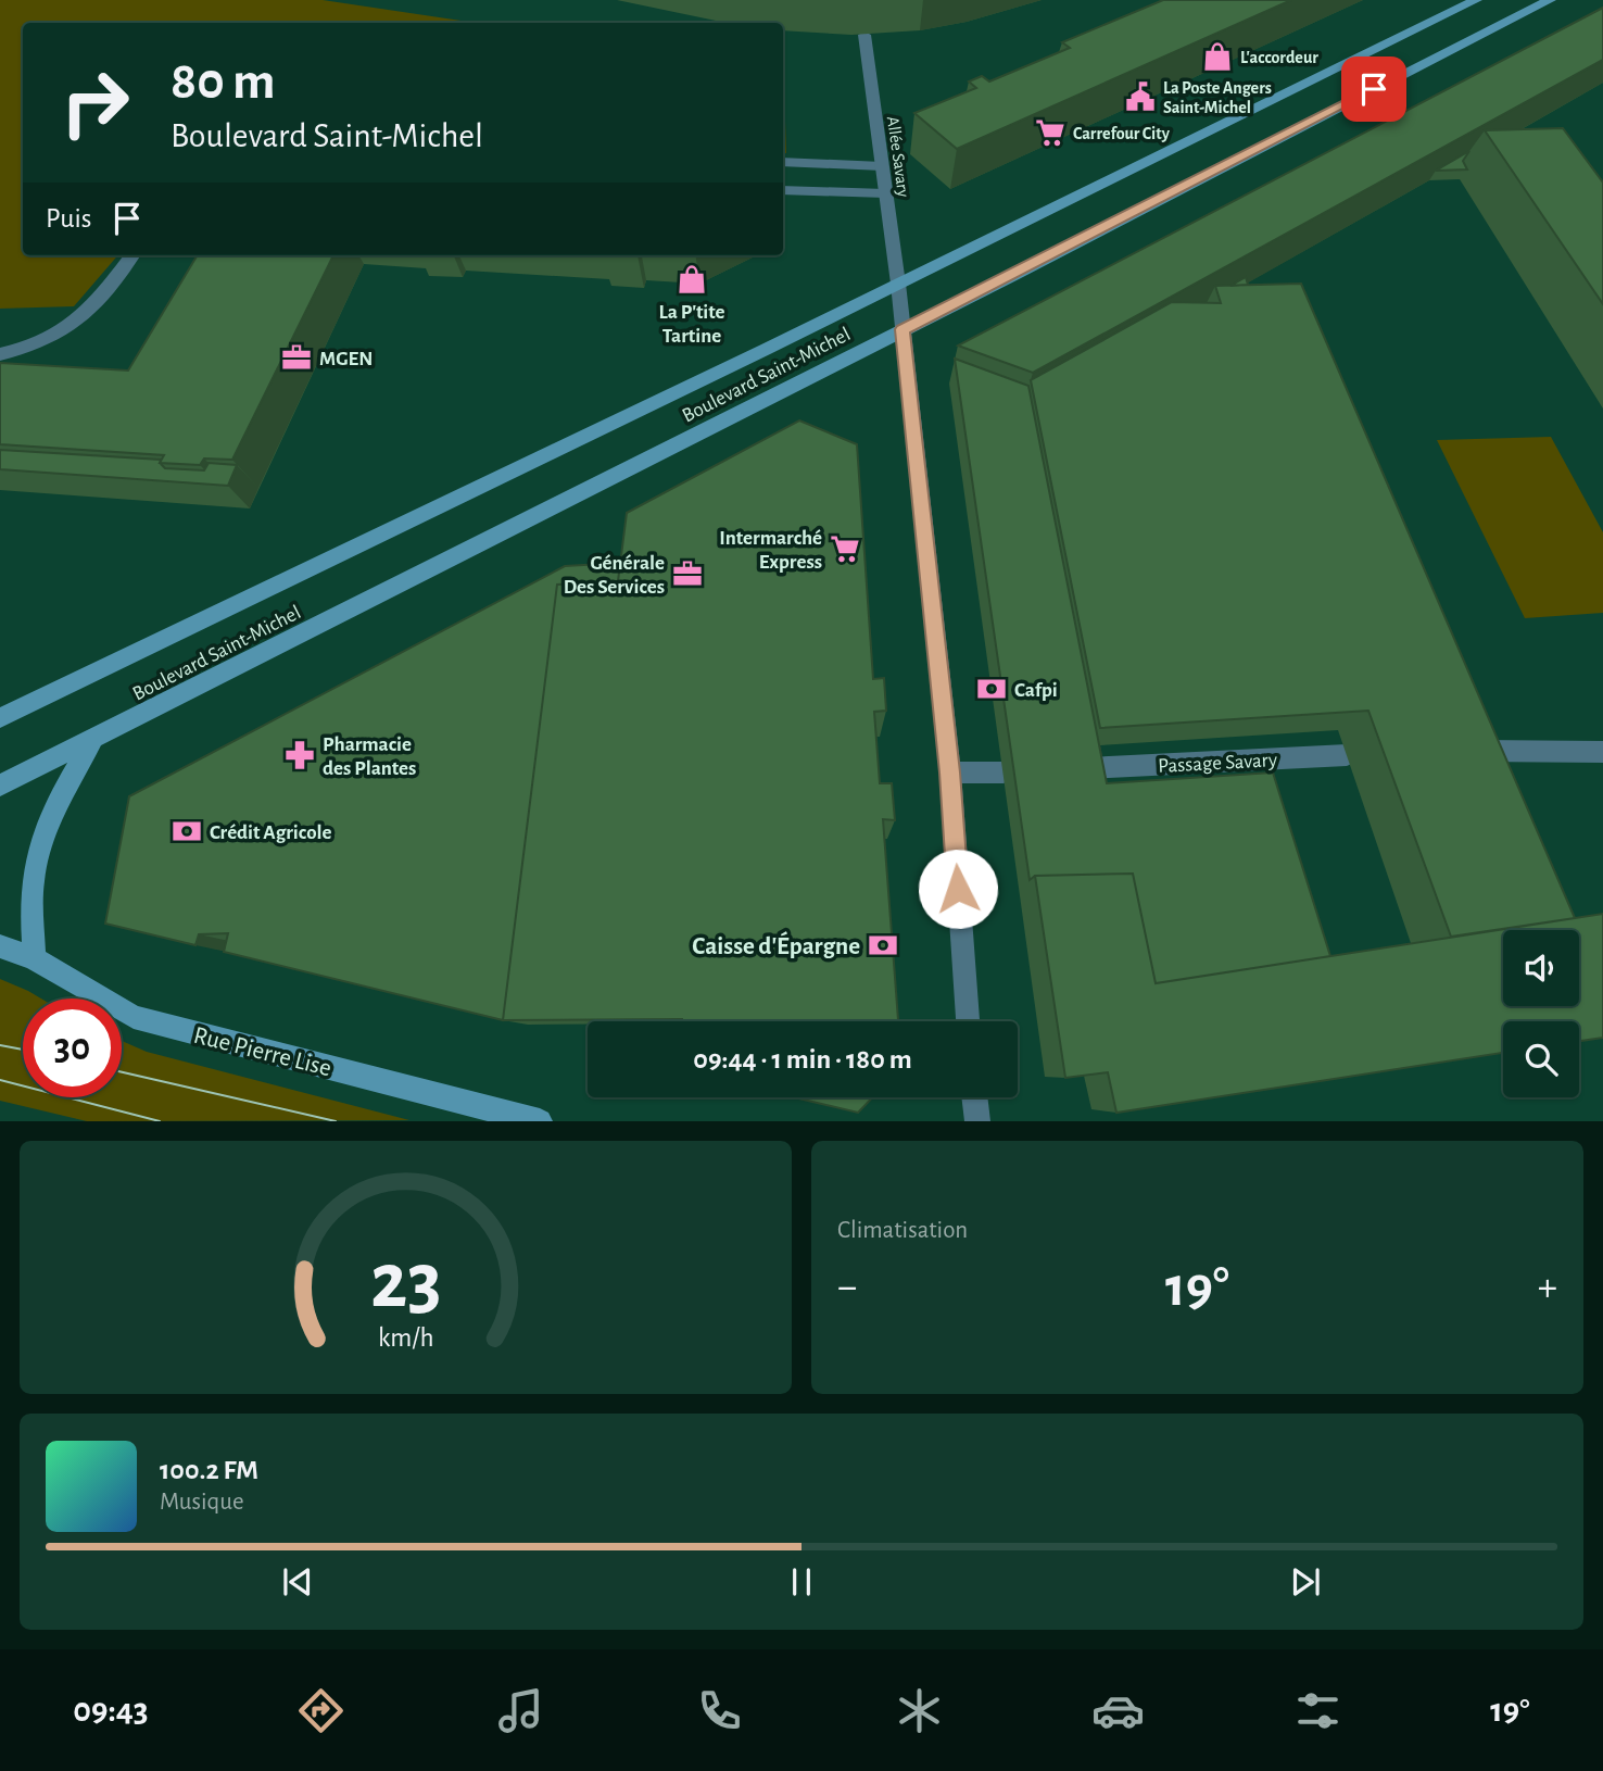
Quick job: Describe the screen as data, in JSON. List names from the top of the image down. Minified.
{"streets":{"main road":["Boulevard Saint-Michel","Rue Pierre Lise"],"street":["Allée Savary","Passage Savary"]},"crossings":[["Allée Savary","Boulevard Saint-Michel"]],"places":{"shop":["L'accordeur","La P'tite Tartine"],"public building":["La Poste Angers Saint-Michel"],"supermarket":["Carrefour City","Intermarché Express"],"office":["MGEN","Générale Des Services"],"bank":["Cafpi","Crédit Agricole","Caisse d'Épargne"],"pharmacy":["Pharmacie des Plantes"]},"page":{"turn":["80 m","Boulevard Saint-Michel"],"then":"Puis","limit":"30","trip":"09:44 · 1 min · 180 m","tile":"Climatisation","heat":["−","19°","+"],"song":["100.2 FM","Musique"],"tabs":["09:43","19°"],"gauge":["23","km/h"]}}
